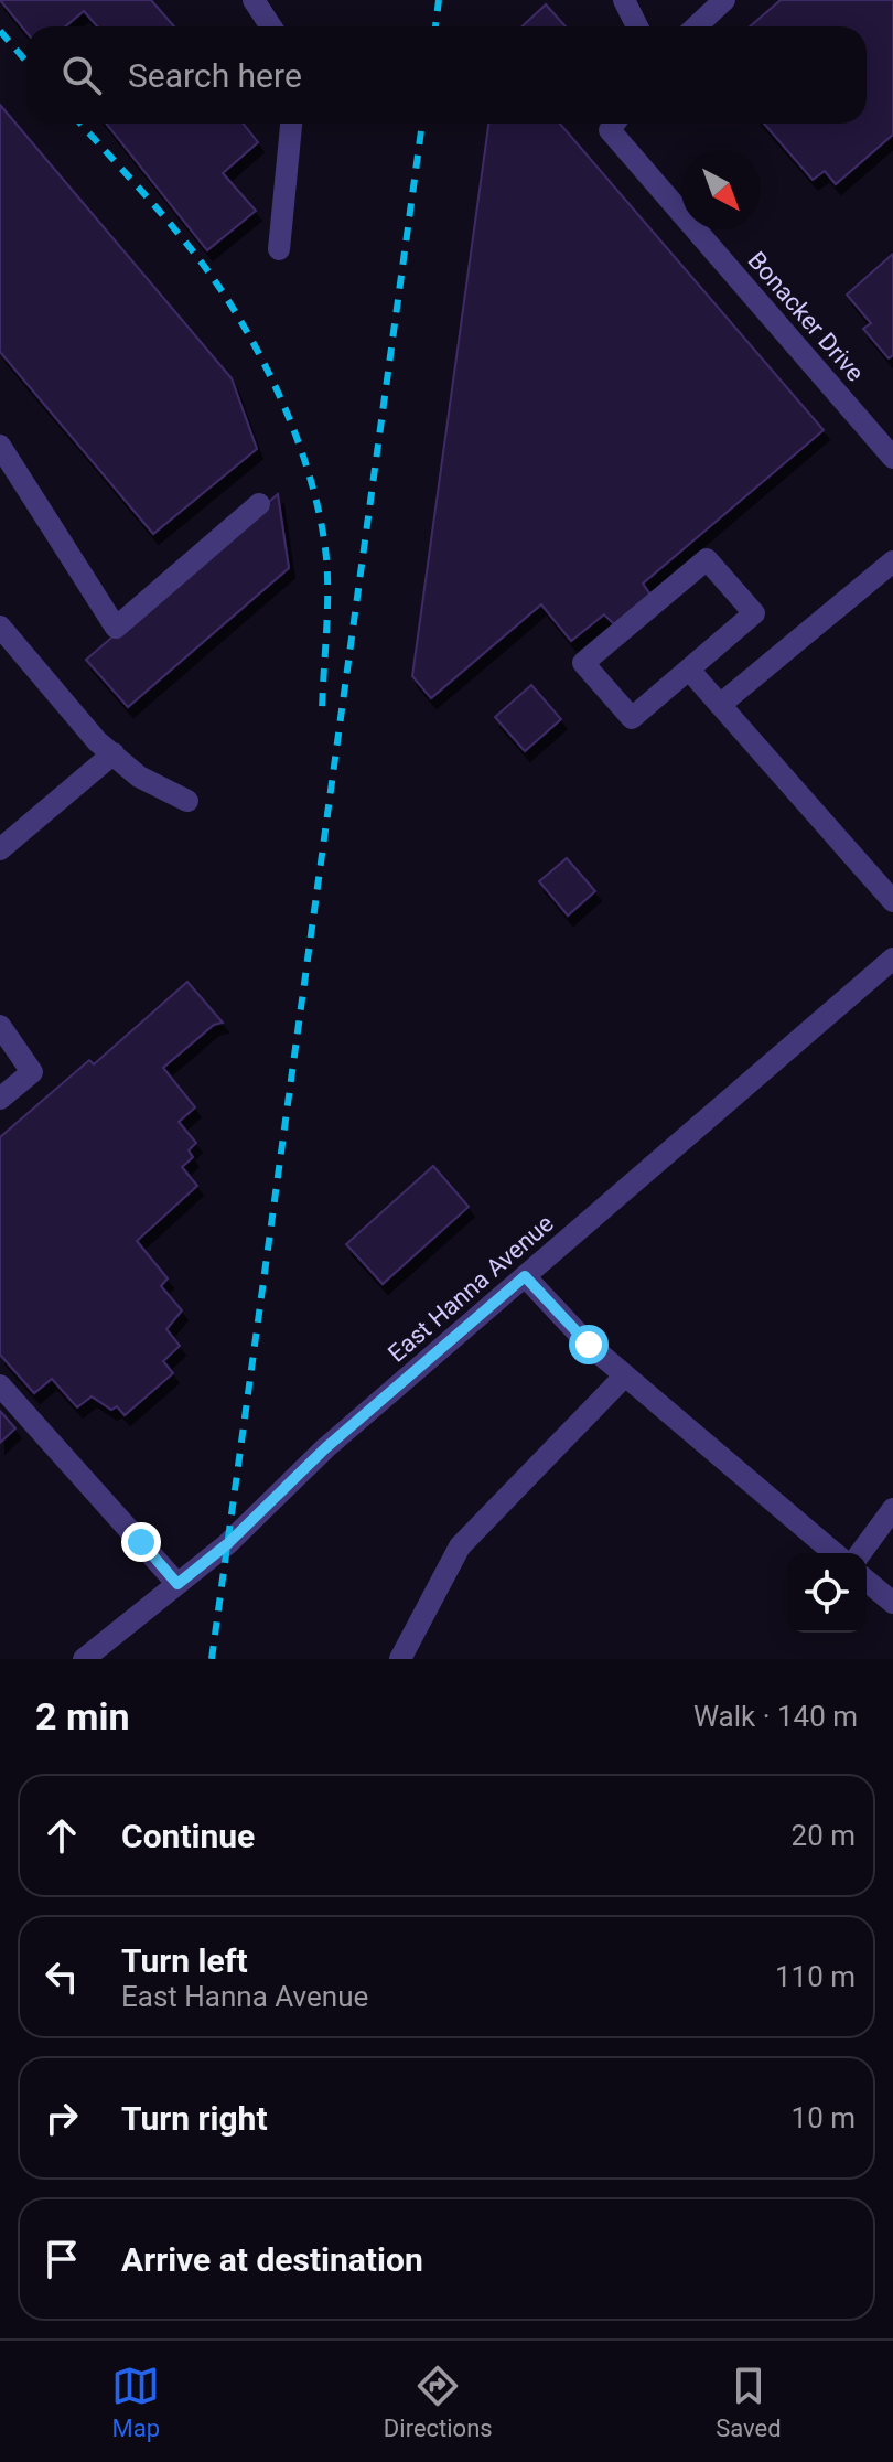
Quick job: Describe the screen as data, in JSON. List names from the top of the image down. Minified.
{"streets":{"street":["Bonacker Drive","East Hanna Avenue"]},"north":"bottom right","page":{"search":"Search here","heading":["2 min","Walk · 140 m"],"list":[["Continue","20 m"],["Turn left","East Hanna Avenue","110 m"],["Turn right","10 m"],"Arrive at destination"],"nav":["Map","Directions","Saved"]}}
